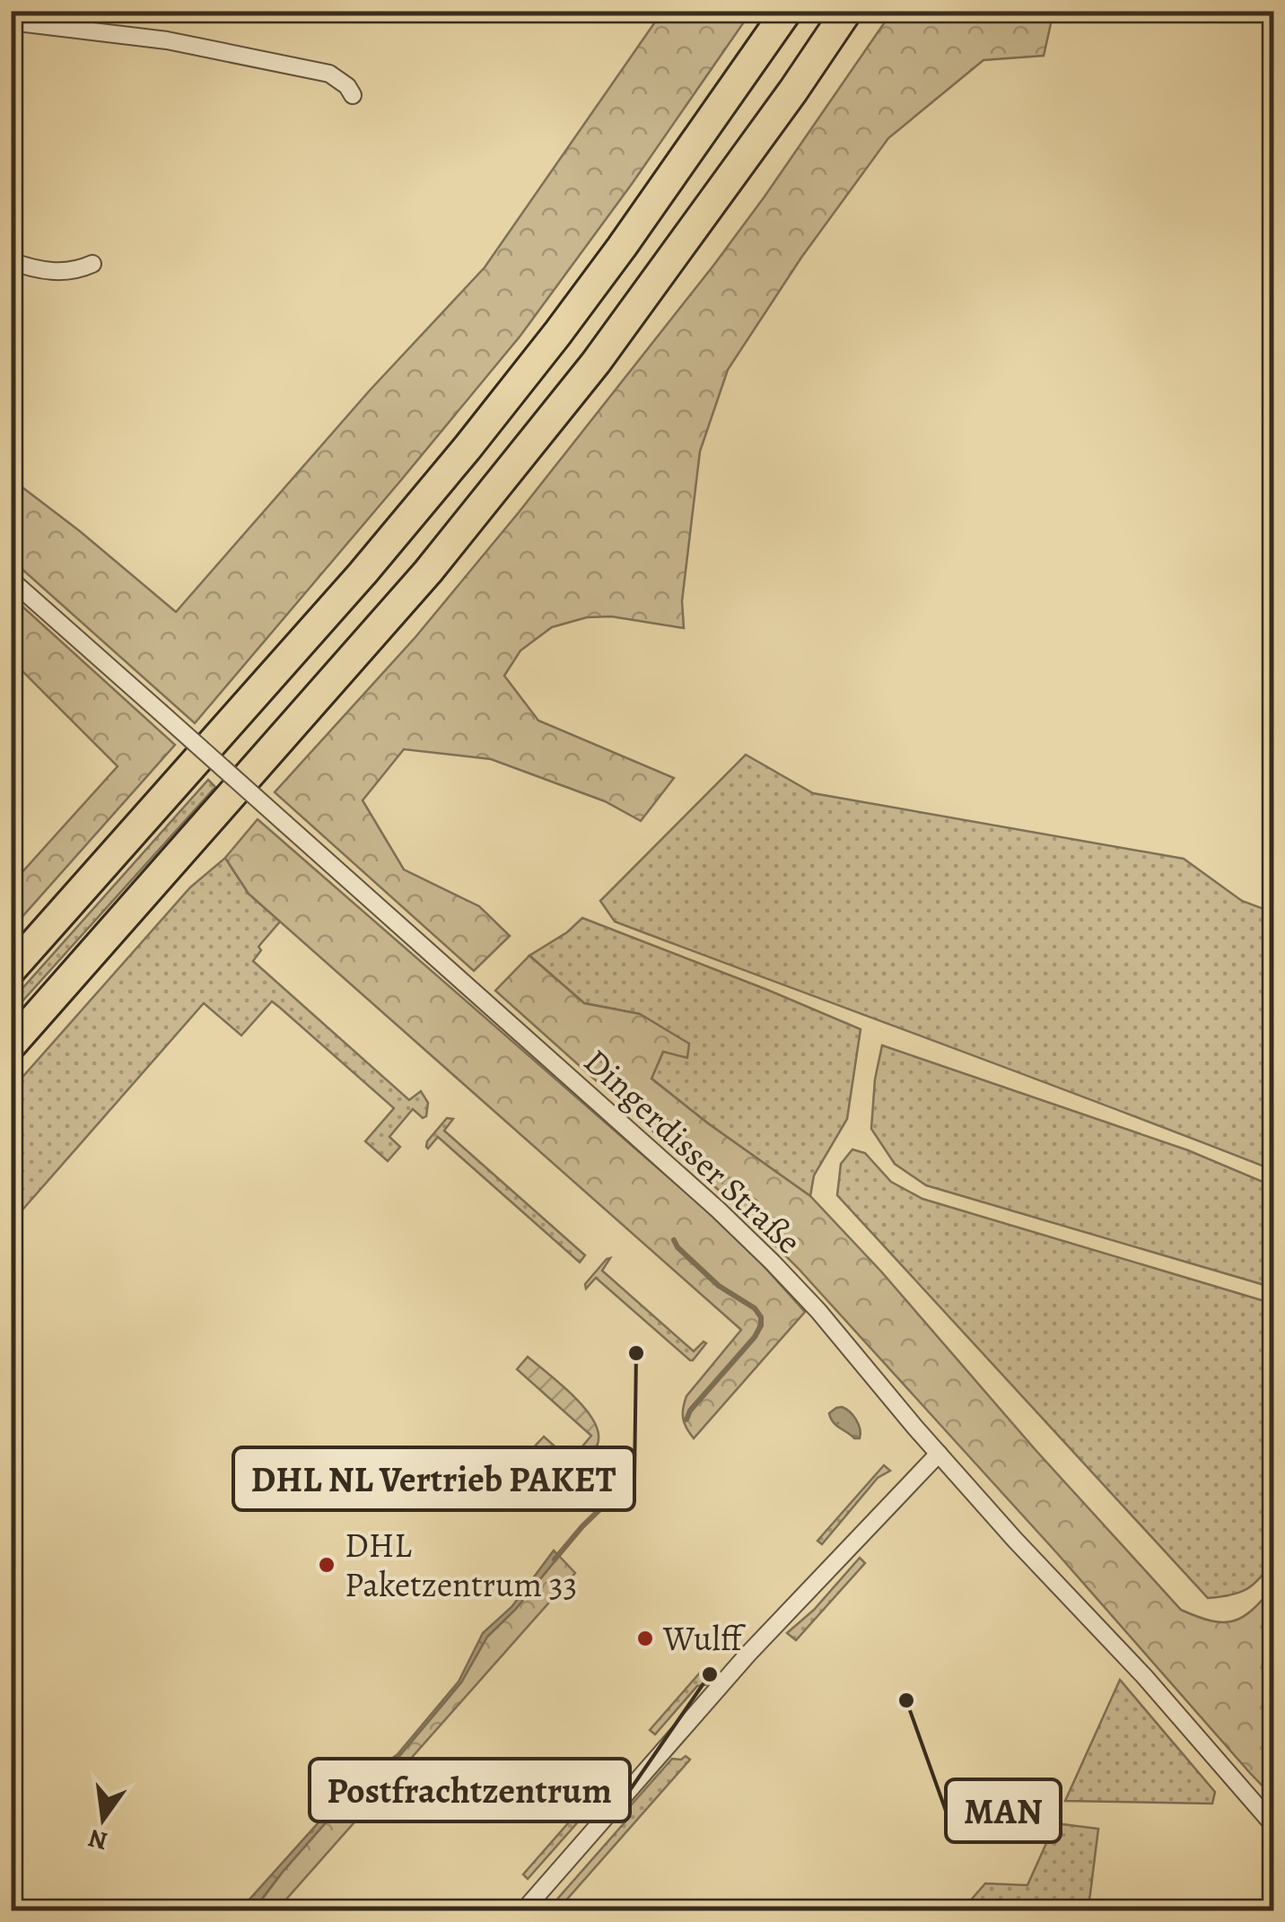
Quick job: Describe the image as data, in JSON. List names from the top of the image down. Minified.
{"streets":{"street":["Dingerdisser Straße"]},"places":["DHL NL Vertrieb PAKET","DHL Paketzentrum 33","Wulff","Postfrachtzentrum","MAN"],"north":"bottom"}
